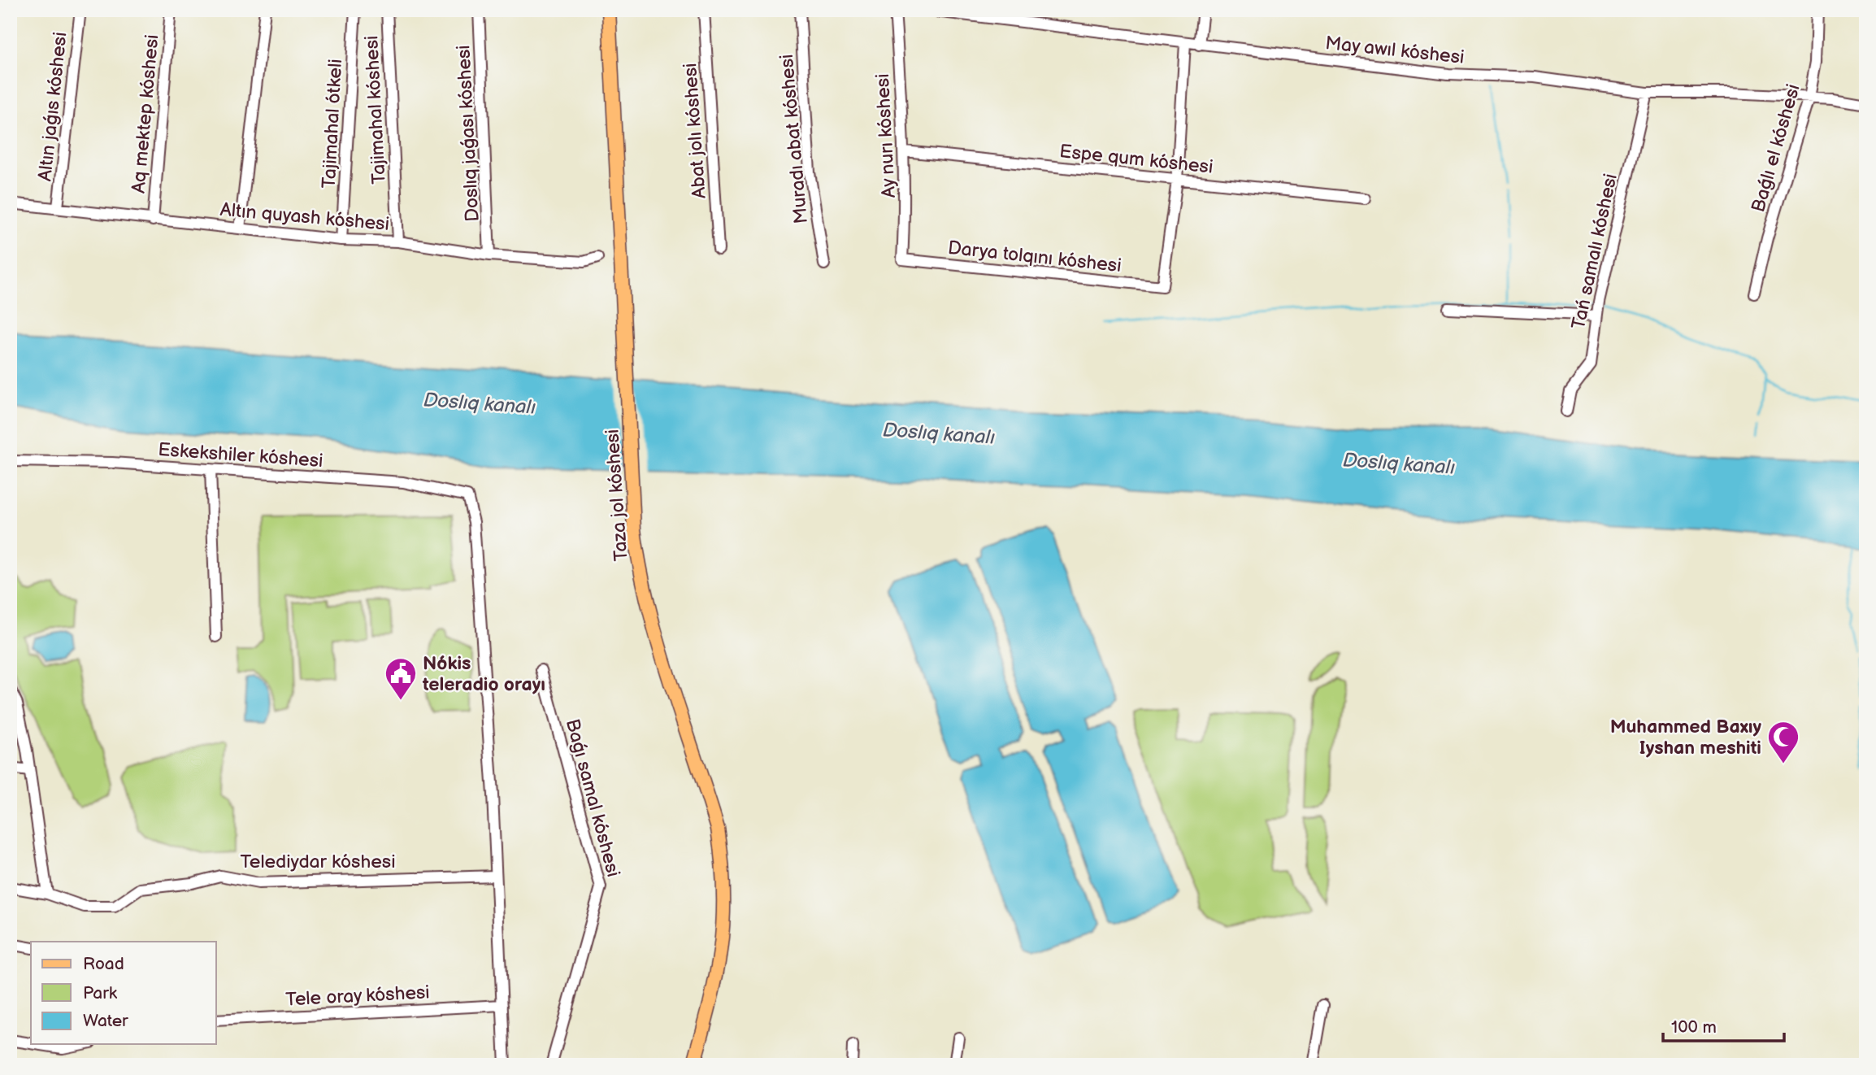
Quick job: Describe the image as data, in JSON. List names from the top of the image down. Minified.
{"streets":{"main road":["Taza jol kóshesi"],"street":["May awıl kóshesi","Altın jaǵıs kóshesi","Tajimahal kóshesi","Aq mektep kóshesi","Tajimahal ótkeli","Abat jolı kóshesi","Doslıq jaǵası kóshesi","Ay nurı kóshesi","Muradı abat kóshesi","Baǵlı el kóshesi","Espe qum kóshesi","Altın quyash kóshesi","Tań samalı kóshesi","Darya tolqını kóshesi","Eskekshiler kóshesi","Baǵı samal kóshesi","Telediydar kóshesi","Tele oray kóshesi"]},"crossings":[["May awıl kóshesi","Baǵlı el kóshesi"],["May awıl kóshesi","Tań samalı kóshesi"],["Altın jaǵıs kóshesi","Altın quyash kóshesi"],["Tajimahal kóshesi","Altın quyash kóshesi"],["Aq mektep kóshesi","Altın quyash kóshesi"],["Tajimahal ótkeli","Altın quyash kóshesi"],["Doslıq jaǵası kóshesi","Altın quyash kóshesi"],["Ay nurı kóshesi","Espe qum kóshesi"],["Ay nurı kóshesi","Darya tolqını kóshesi"],["Espe qum kóshesi","Darya tolqını kóshesi"],["Eskekshiler kóshesi","Telediydar kóshesi"]],"water":["Doslıq kanalı"],"places":{"public building":["Nókis teleradio orayı"],"mosque":["Muhammed Baxıy Iyshan meshiti"]},"legend":["Road","Park","Water"],"scale_bar":"100 m"}
